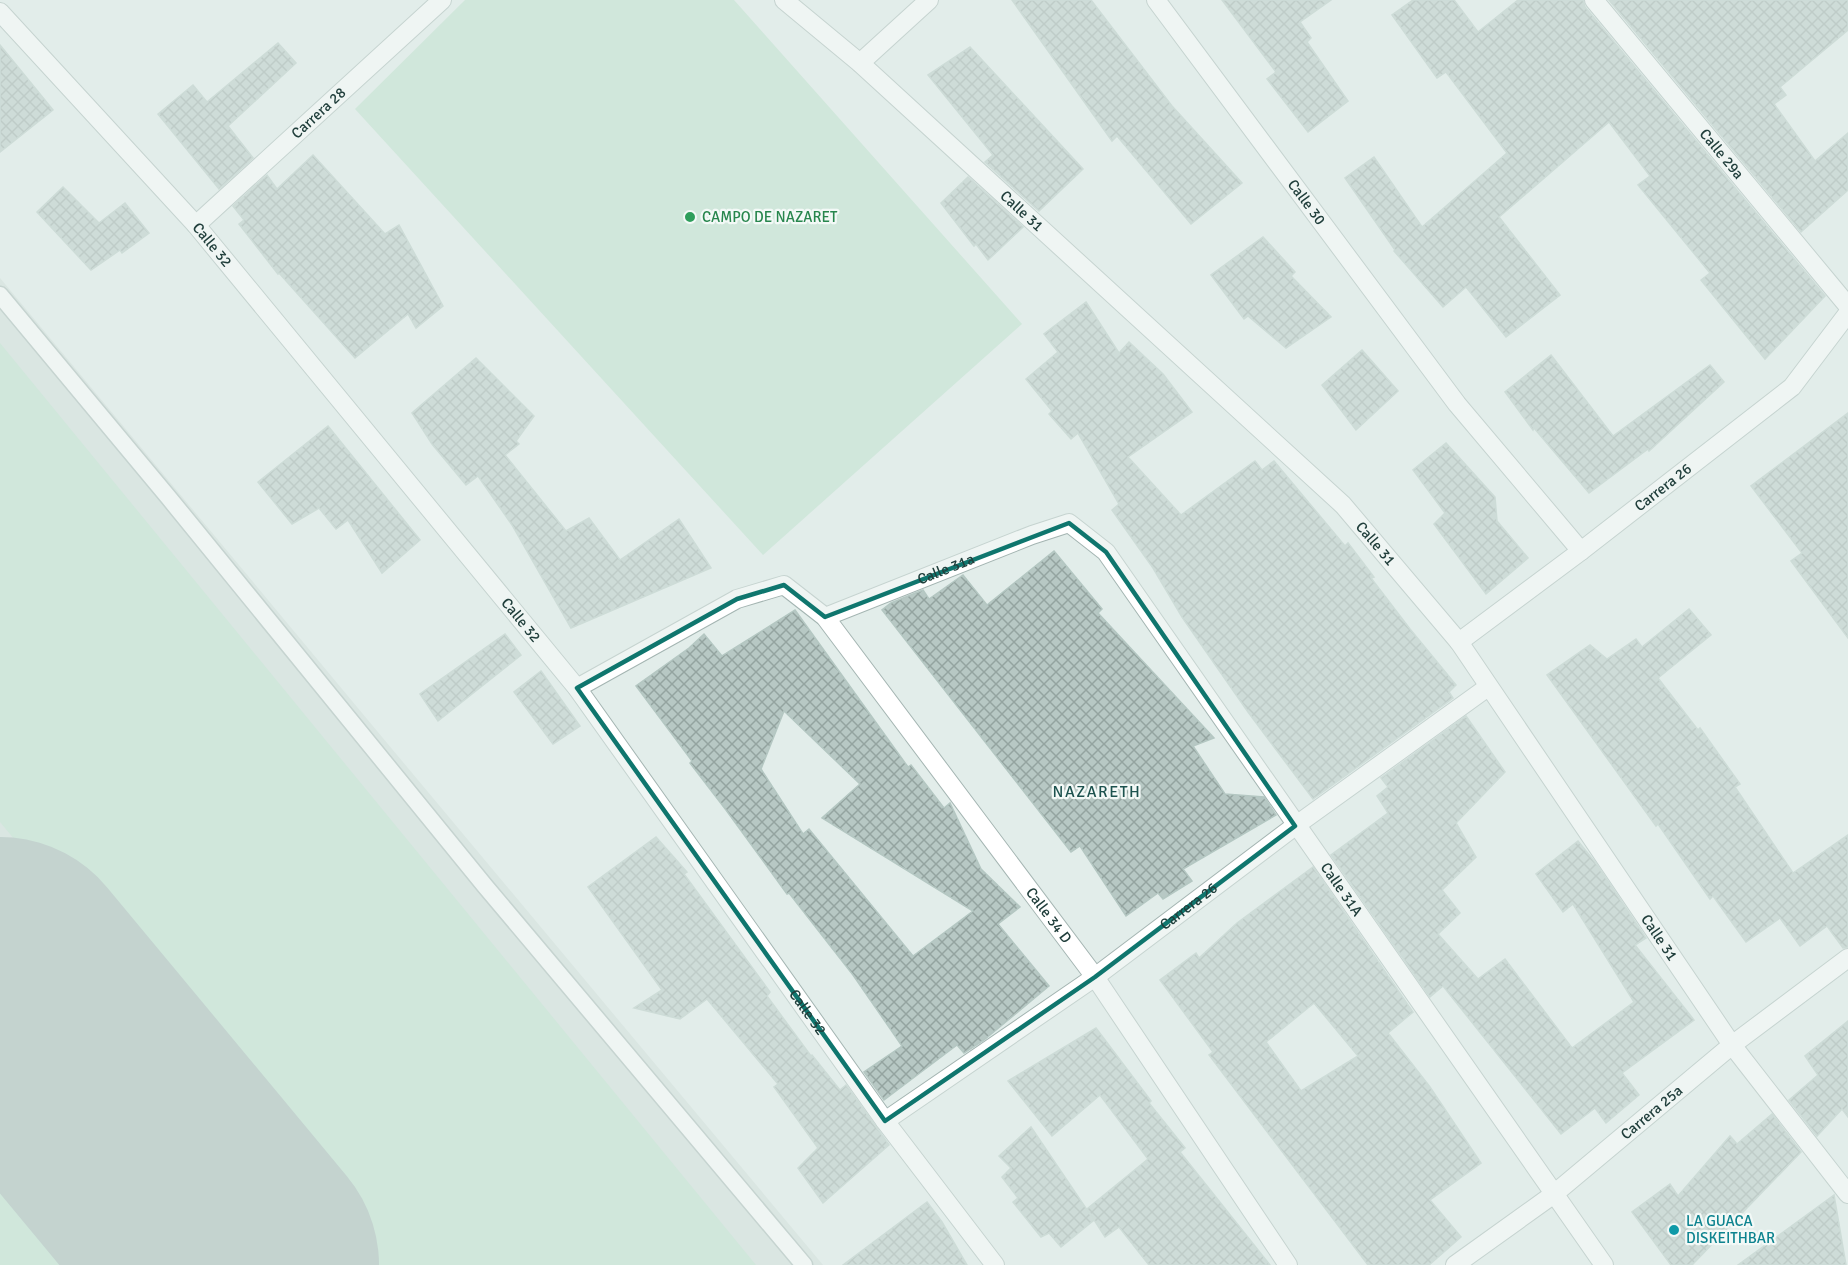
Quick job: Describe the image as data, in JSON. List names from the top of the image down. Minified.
{"streets":{"street":["Carrera 28","Calle 29a","Calle 30","Calle 31","Calle 32","Carrera 26","Calle 31a","Calle 31A","Calle 34 D","Carrera 25a"]},"crossings":[["Carrera 28","Calle 32"],["Calle 30","Carrera 26"],["Calle 31","Carrera 26"],["Calle 31","Carrera 25a"],["Calle 32","Carrera 26"],["Calle 32","Calle 34 D"],["Carrera 26","Calle 31A"],["Carrera 26","Calle 34 D"],["Calle 31a","Calle 31A"],["Calle 31a","Calle 34 D"],["Calle 31A","Carrera 25a"]],"districts":["NAZARETH"],"places":["CAMPO DE NAZARET","LA GUACA DISKEITHBAR"]}
